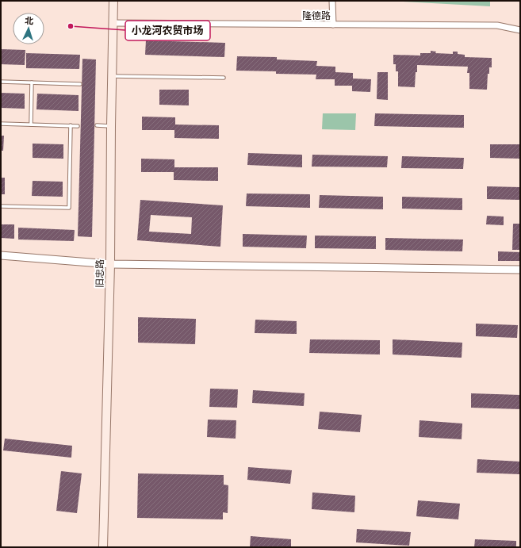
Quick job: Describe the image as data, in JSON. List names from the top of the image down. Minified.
{"streets":{"main road":["旧忠路"],"street":["隆德路"]},"crossings":[["隆德路","旧忠路"]],"places":["小龙河农贸市场"],"north":"top"}
